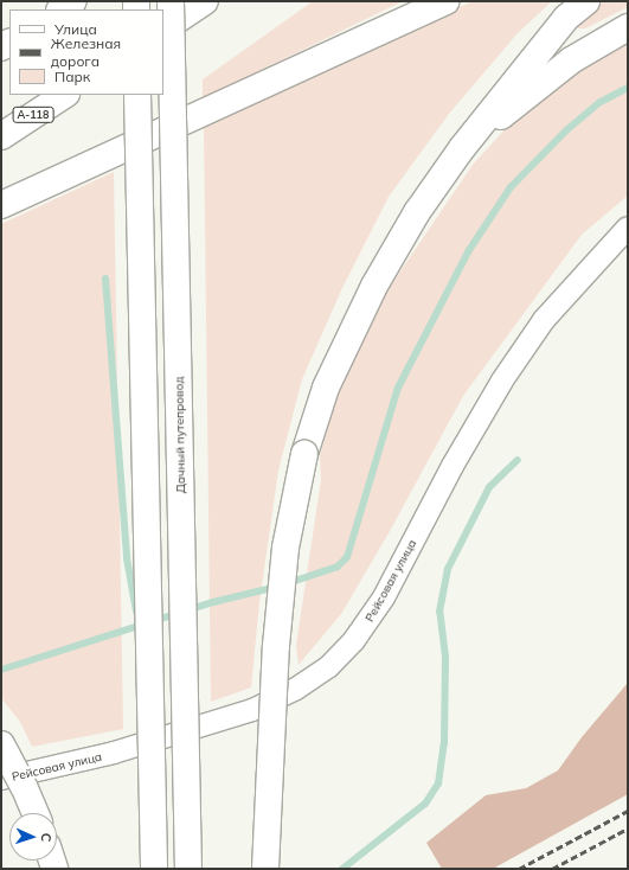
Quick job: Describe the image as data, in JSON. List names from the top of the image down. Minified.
{"streets":{"main road":["А-118","Дачный путепровод"],"street":["Рейсовая улица"]},"legend":["Улица","Железная дорога","Парк"],"north":"right"}
